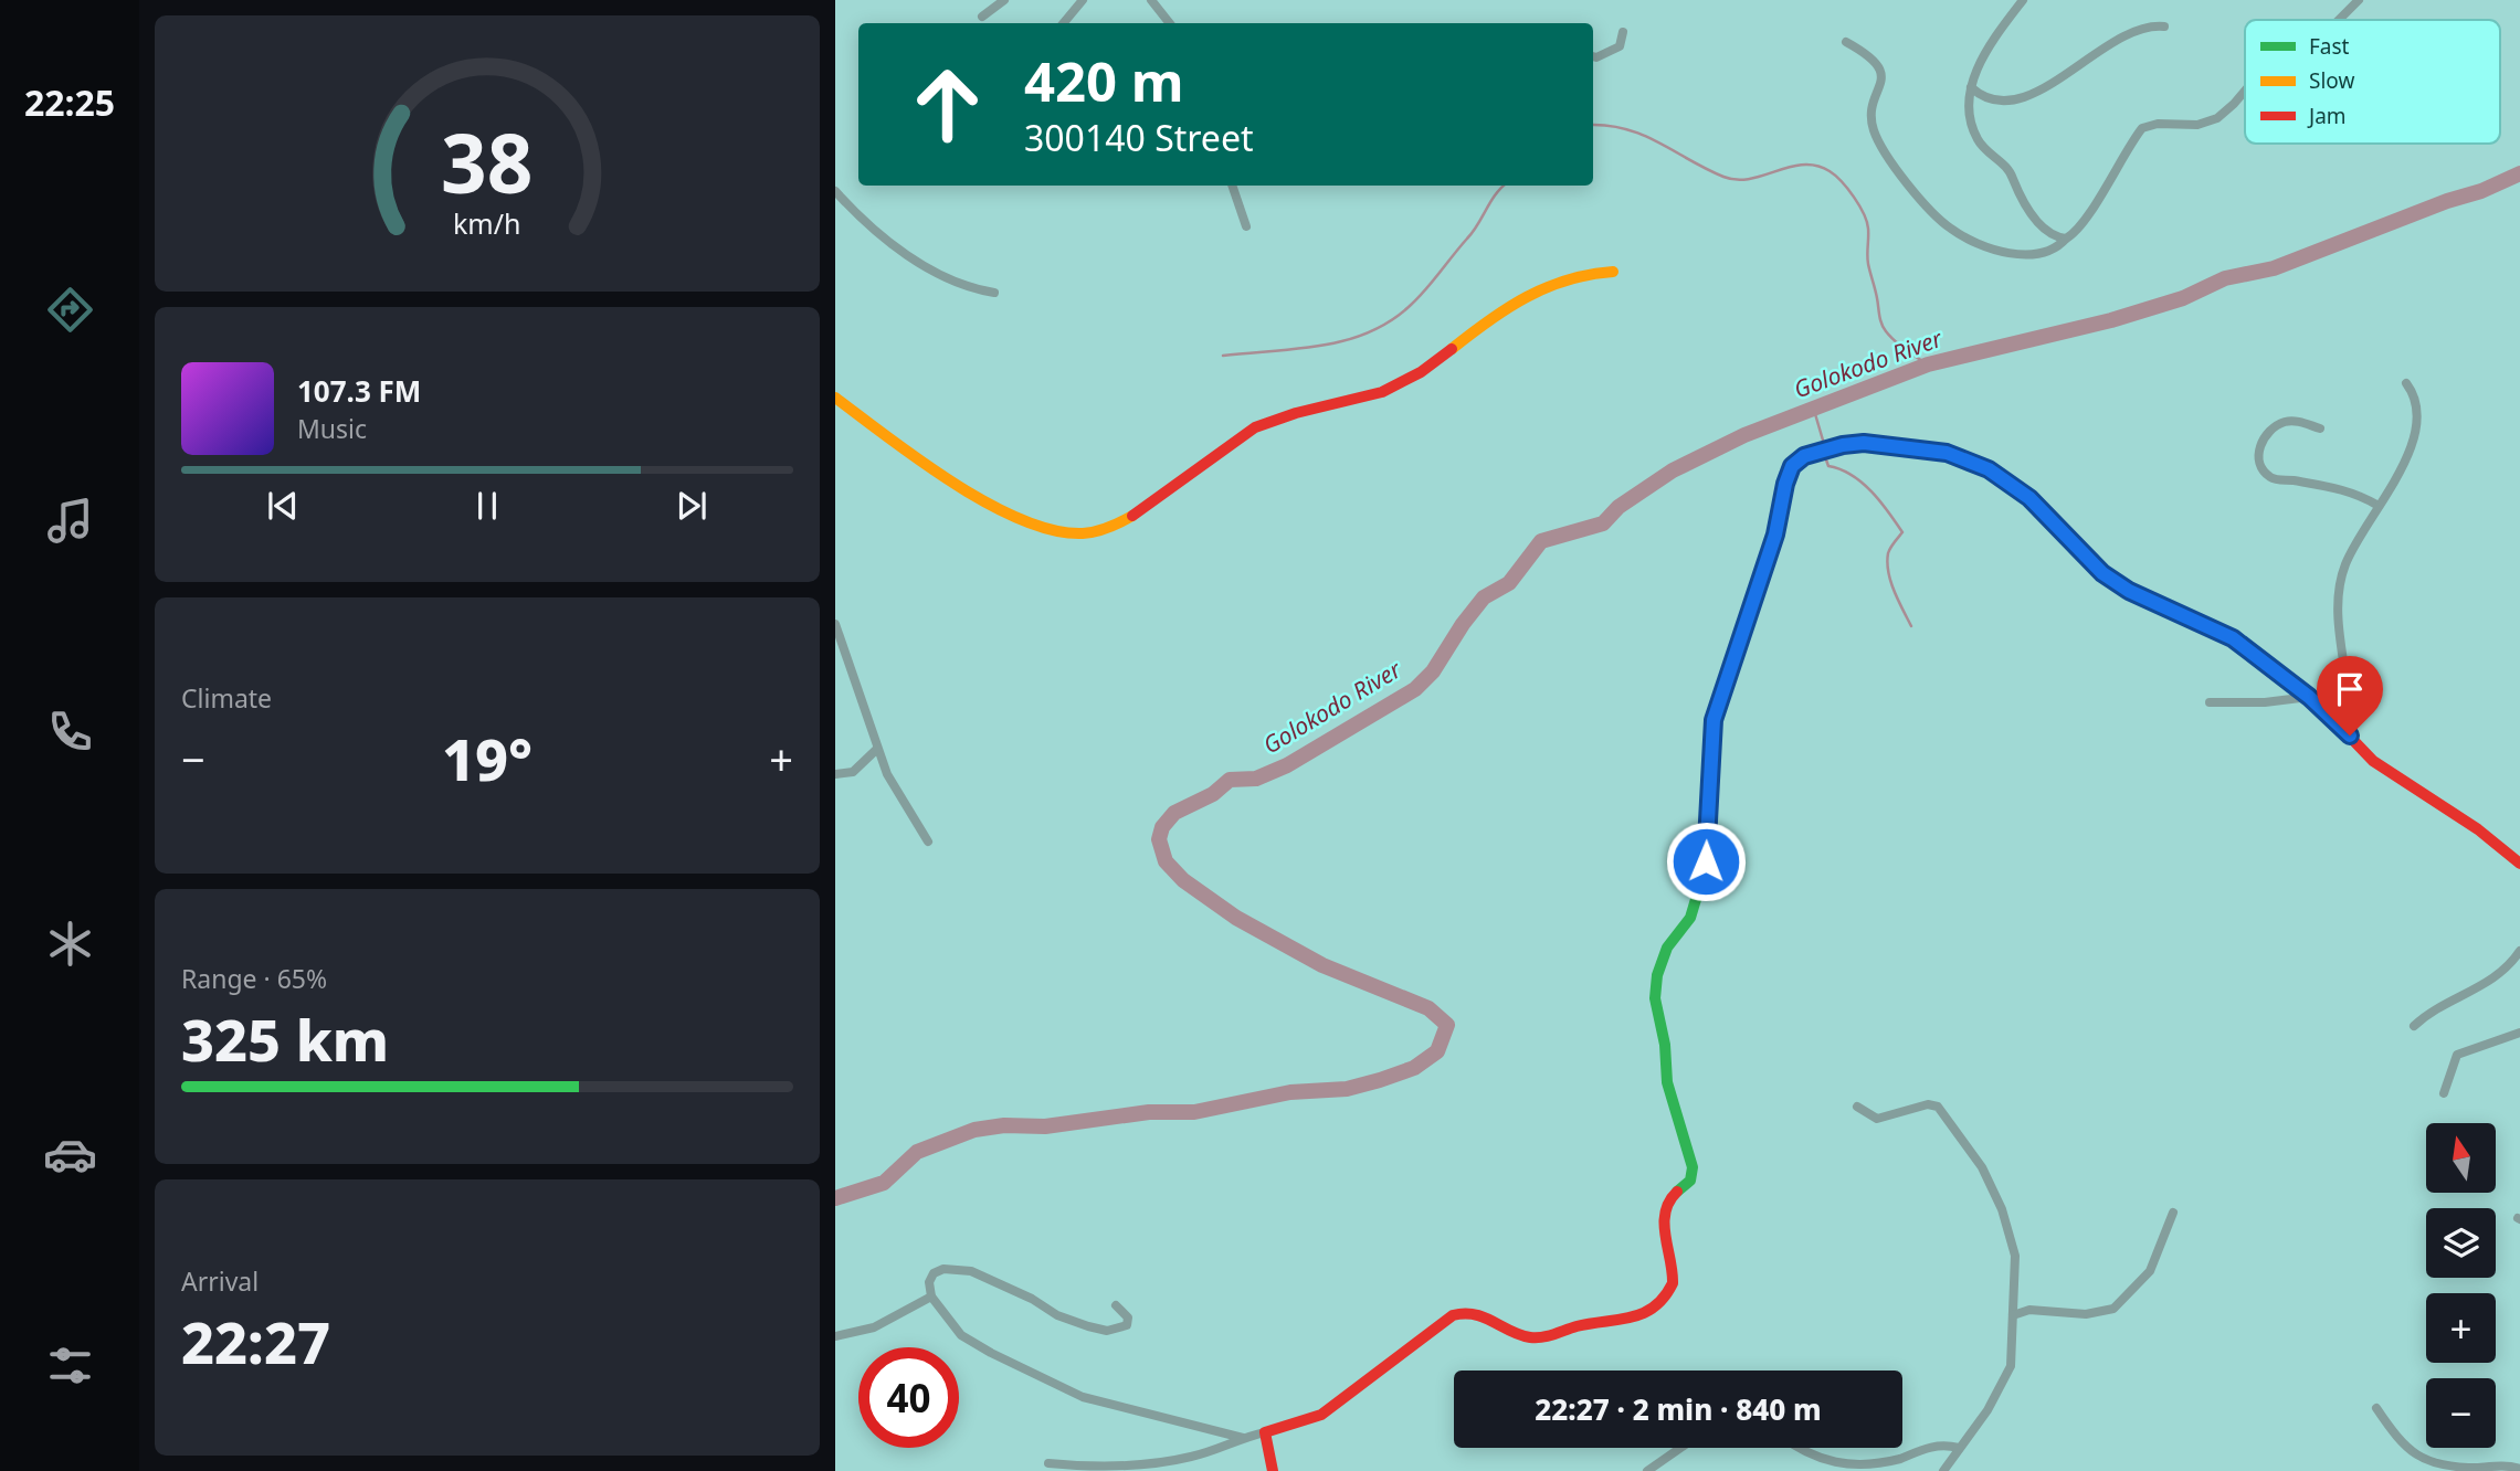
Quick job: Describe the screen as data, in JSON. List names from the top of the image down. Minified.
{"water":["Golokodo River"],"legend":["Fast","Slow","Jam"],"north":"top","page":{"tabs":"22:25","turn":["420 m","300140 Street"],"song":["107.3 FM","Music"],"tile":["Climate",["Range · 65%","325 km"],["Arrival","22:27"]],"heat":["−","19°","+"],"map_buttons":["+","−"],"limit":"40","trip":"22:27 · 2 min · 840 m","gauge":["38","km/h"]}}
